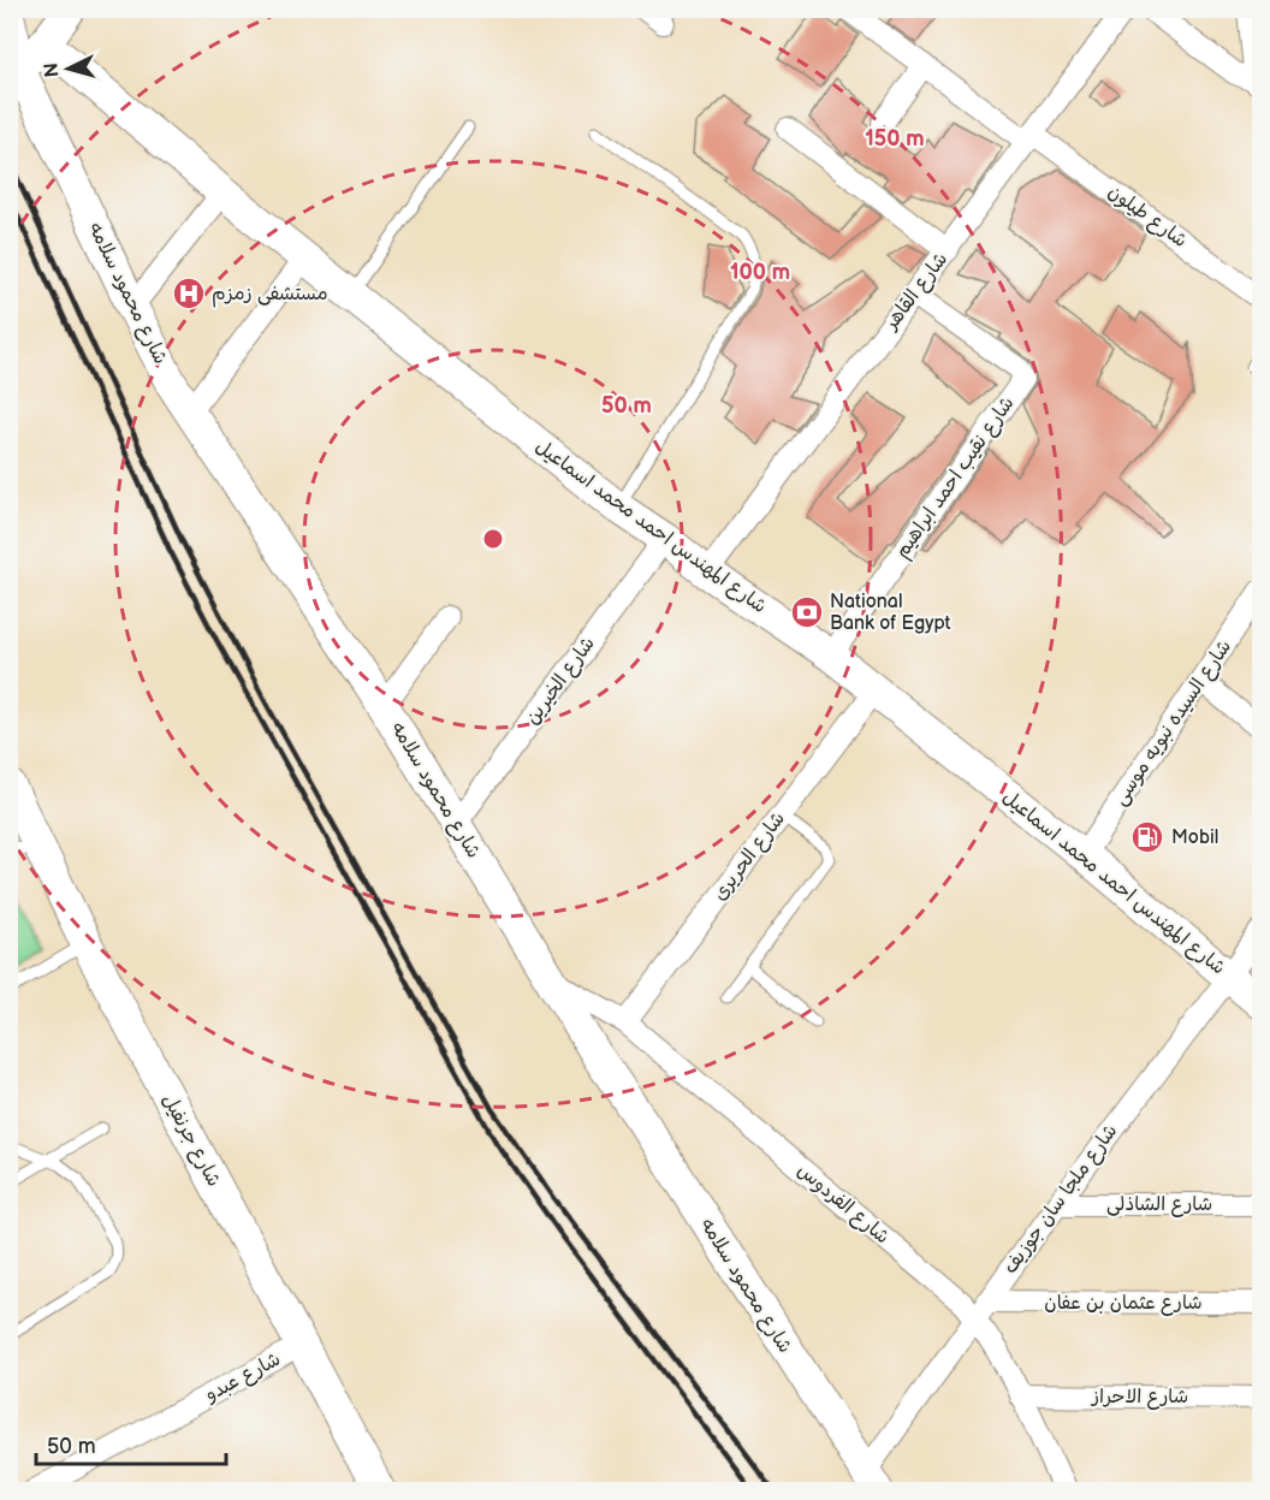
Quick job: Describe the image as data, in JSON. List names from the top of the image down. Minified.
{"streets":{"street":["شارع طيلون","شارع القاهر","شارع محمود سلامه","شارع نقيب احمد ابراهيم","شارع المهندس احمد محمد اسماعيل","شارع الخيرين","شارع السيده نبويه موسى","شارع الحريرى","شارع جرنفيل","شارع ملجا سان جوزيف","شارع الفردوس","شارع الشاذلى","شارع عثمان بن عفان","شارع عبدو","شارع الاحراز"]},"crossings":[["شارع طيلون","شارع القاهر"],["شارع القاهر","شارع نقيب احمد ابراهيم"],["شارع القاهر","شارع المهندس احمد محمد اسماعيل"],["شارع محمود سلامه","شارع الخيرين"],["شارع محمود سلامه","شارع ملجا سان جوزيف"],["شارع محمود سلامه","شارع الفردوس"],["شارع نقيب احمد ابراهيم","شارع المهندس احمد محمد اسماعيل"],["شارع المهندس احمد محمد اسماعيل","شارع الخيرين"],["شارع المهندس احمد محمد اسماعيل","شارع السيده نبويه موسى"],["شارع المهندس احمد محمد اسماعيل","شارع الحريرى"],["شارع المهندس احمد محمد اسماعيل","شارع ملجا سان جوزيف"],["شارع الحريرى","شارع الفردوس"],["شارع جرنفيل","شارع عبدو"],["شارع ملجا سان جوزيف","شارع الفردوس"],["شارع ملجا سان جوزيف","شارع الشاذلى"],["شارع ملجا سان جوزيف","شارع عثمان بن عفان"],["شارع الفردوس","شارع عثمان بن عفان"],["شارع الفردوس","شارع الاحراز"]],"places":{"hospital":["مستشفى زمزم"],"bank":["National Bank of Egypt"],"fuel station":["Mobil"]},"scale_bar":"50 m","north":"left","rings":["150 m","100 m","50 m"]}
